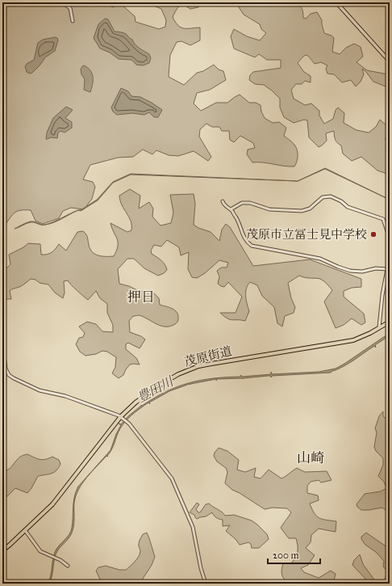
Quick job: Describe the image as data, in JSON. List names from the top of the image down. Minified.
{"streets":{"main road":["茂原街道"]},"districts":["押日","山崎"],"water":["豊田川"],"places":["茂原市立冨士見中学校"],"scale_bar":"200 m"}
